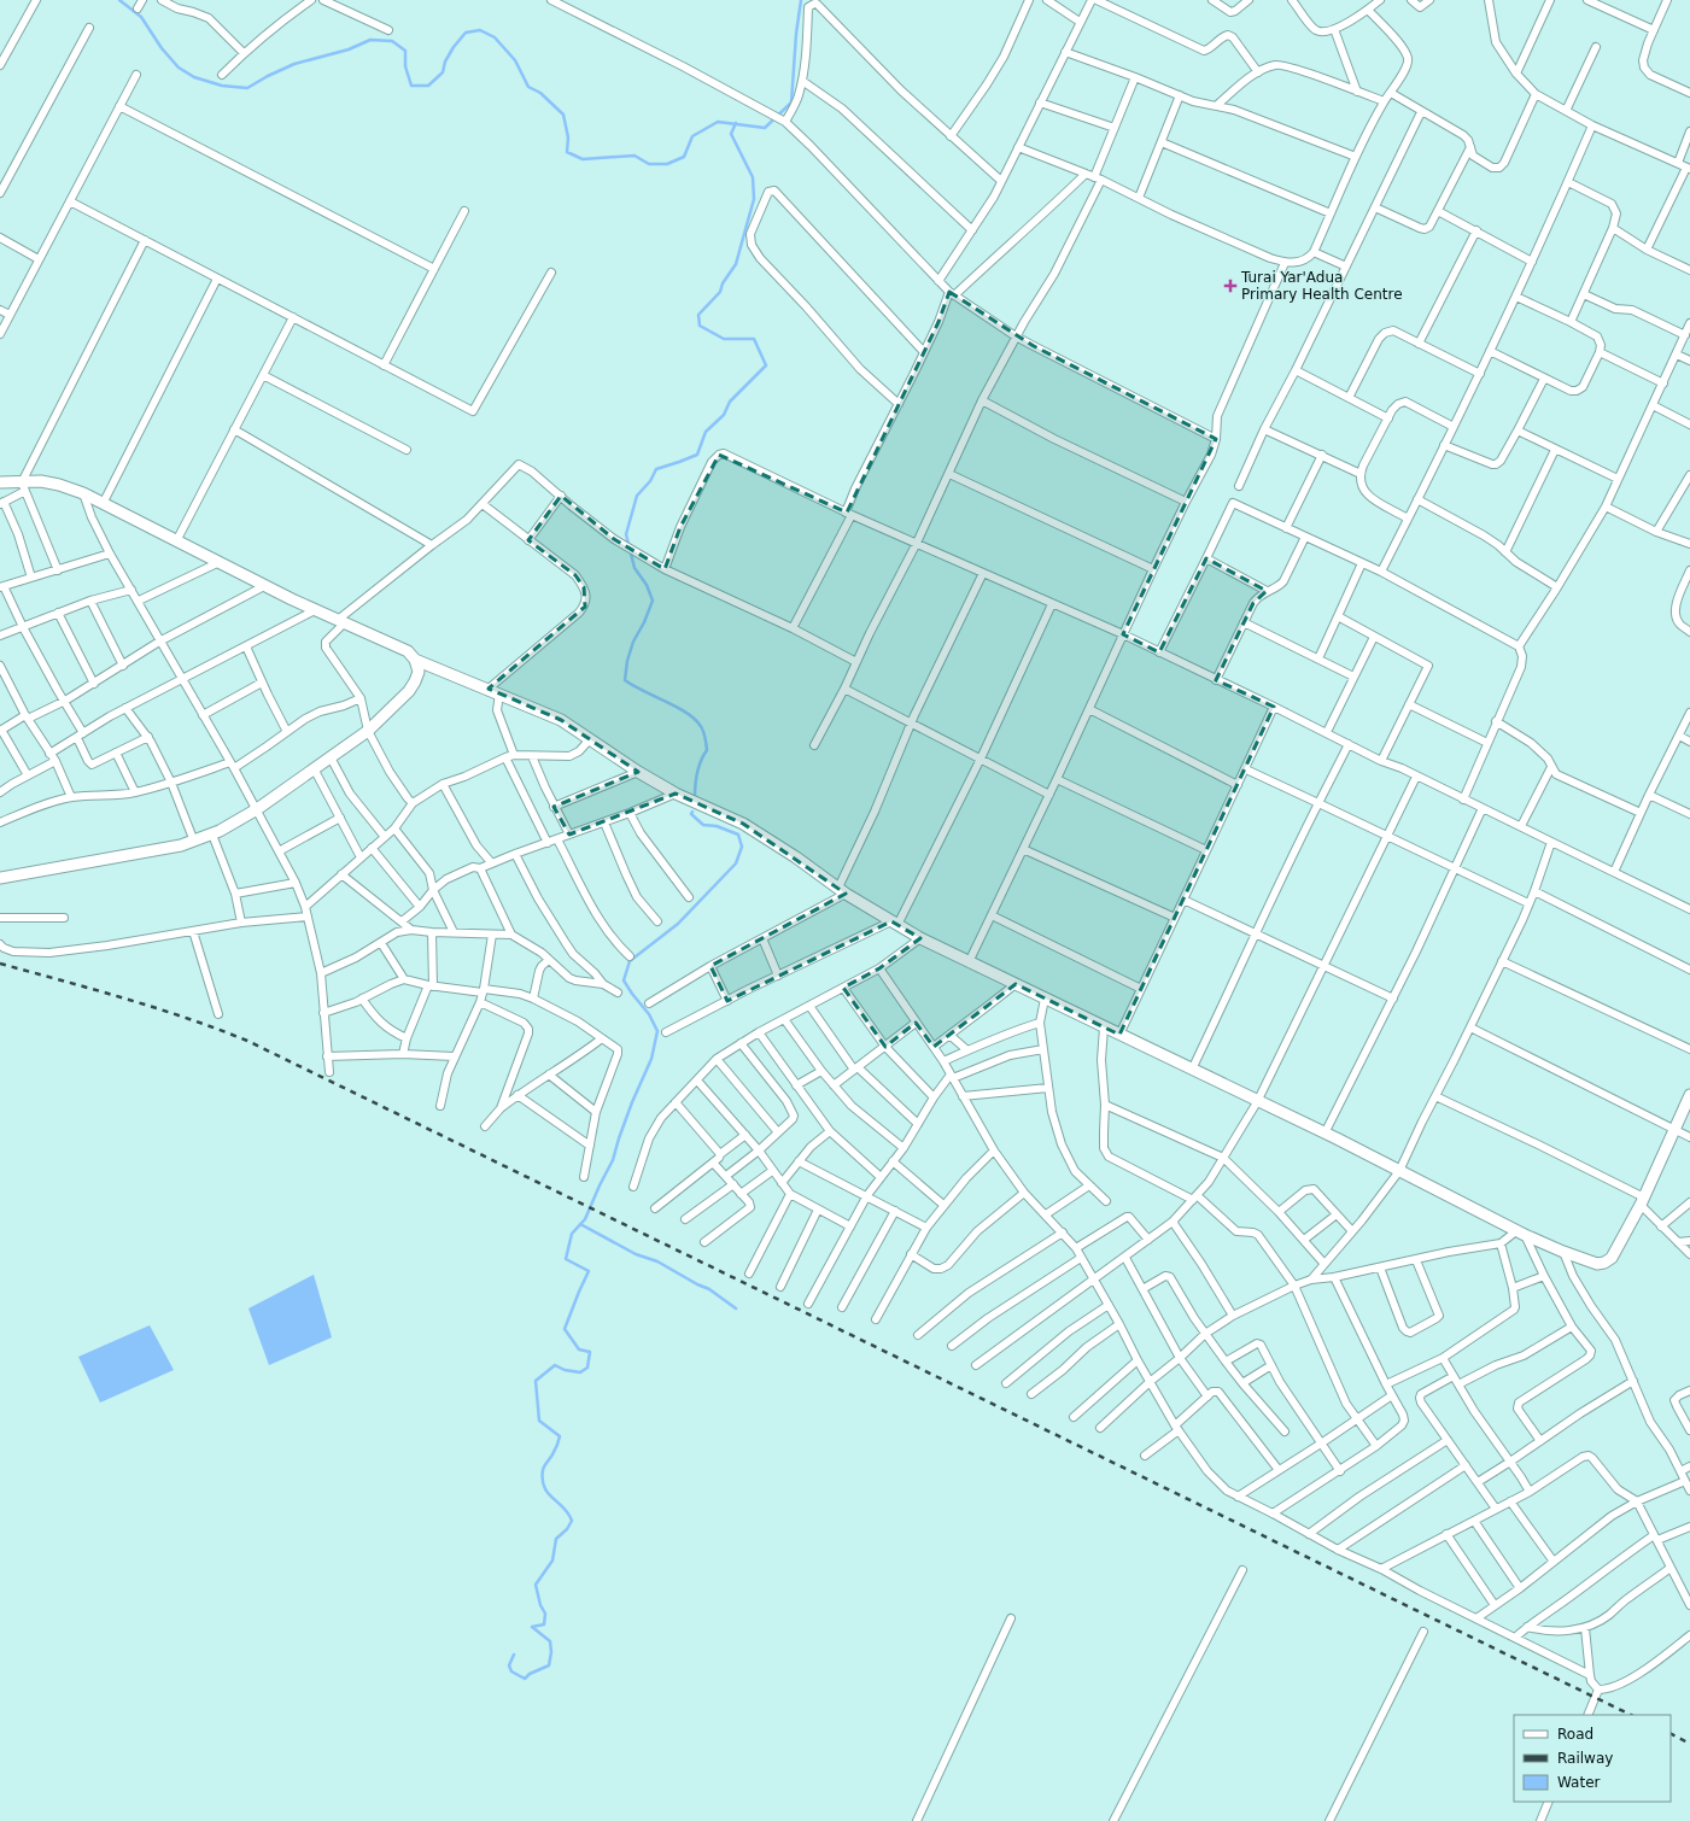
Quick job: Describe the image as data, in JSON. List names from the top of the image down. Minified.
{"places":{"health":["Turai Yar'Adua Primary Health Centre"]},"legend":["Road","Railway","Water"]}
